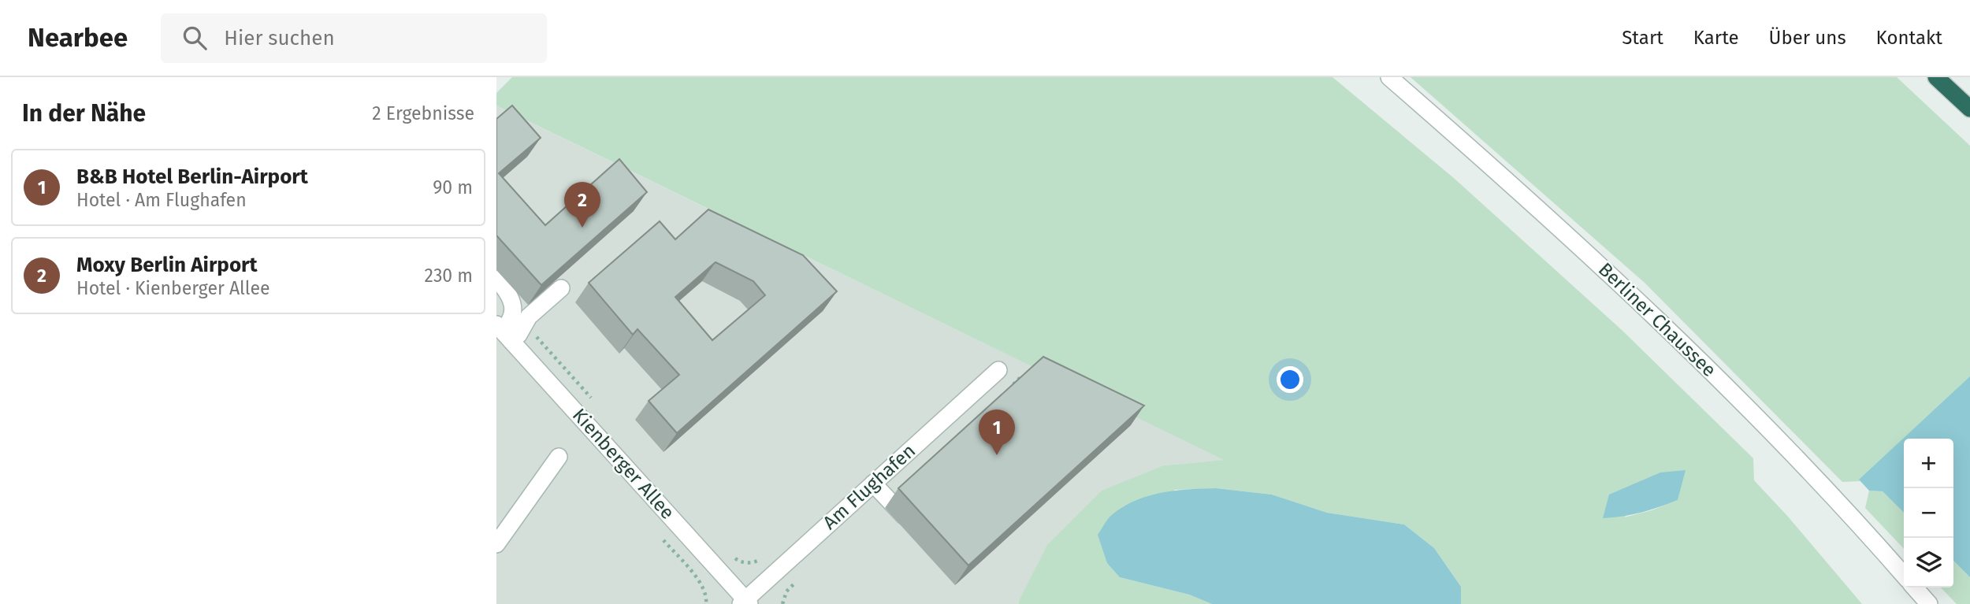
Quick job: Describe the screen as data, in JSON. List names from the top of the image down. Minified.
{"streets":{"street":["Berliner Chaussee","Kienberger Allee","Am Flughafen"]},"crossings":[["Kienberger Allee","Am Flughafen"]],"page":{"header":"Nearbee","search":"Hier suchen","nav":["Start","Karte","Über uns","Kontakt"],"heading":["In der Nähe","2 Ergebnisse"],"list":[{"mark":"1","name":"B&B Hotel Berlin-Airport","note":"Hotel · Am Flughafen","value":"90 m"},{"mark":"2","name":"Moxy Berlin Airport","note":"Hotel · Kienberger Allee","value":"230 m"}],"pins":["2","1"],"map_buttons":["+","−"]}}
